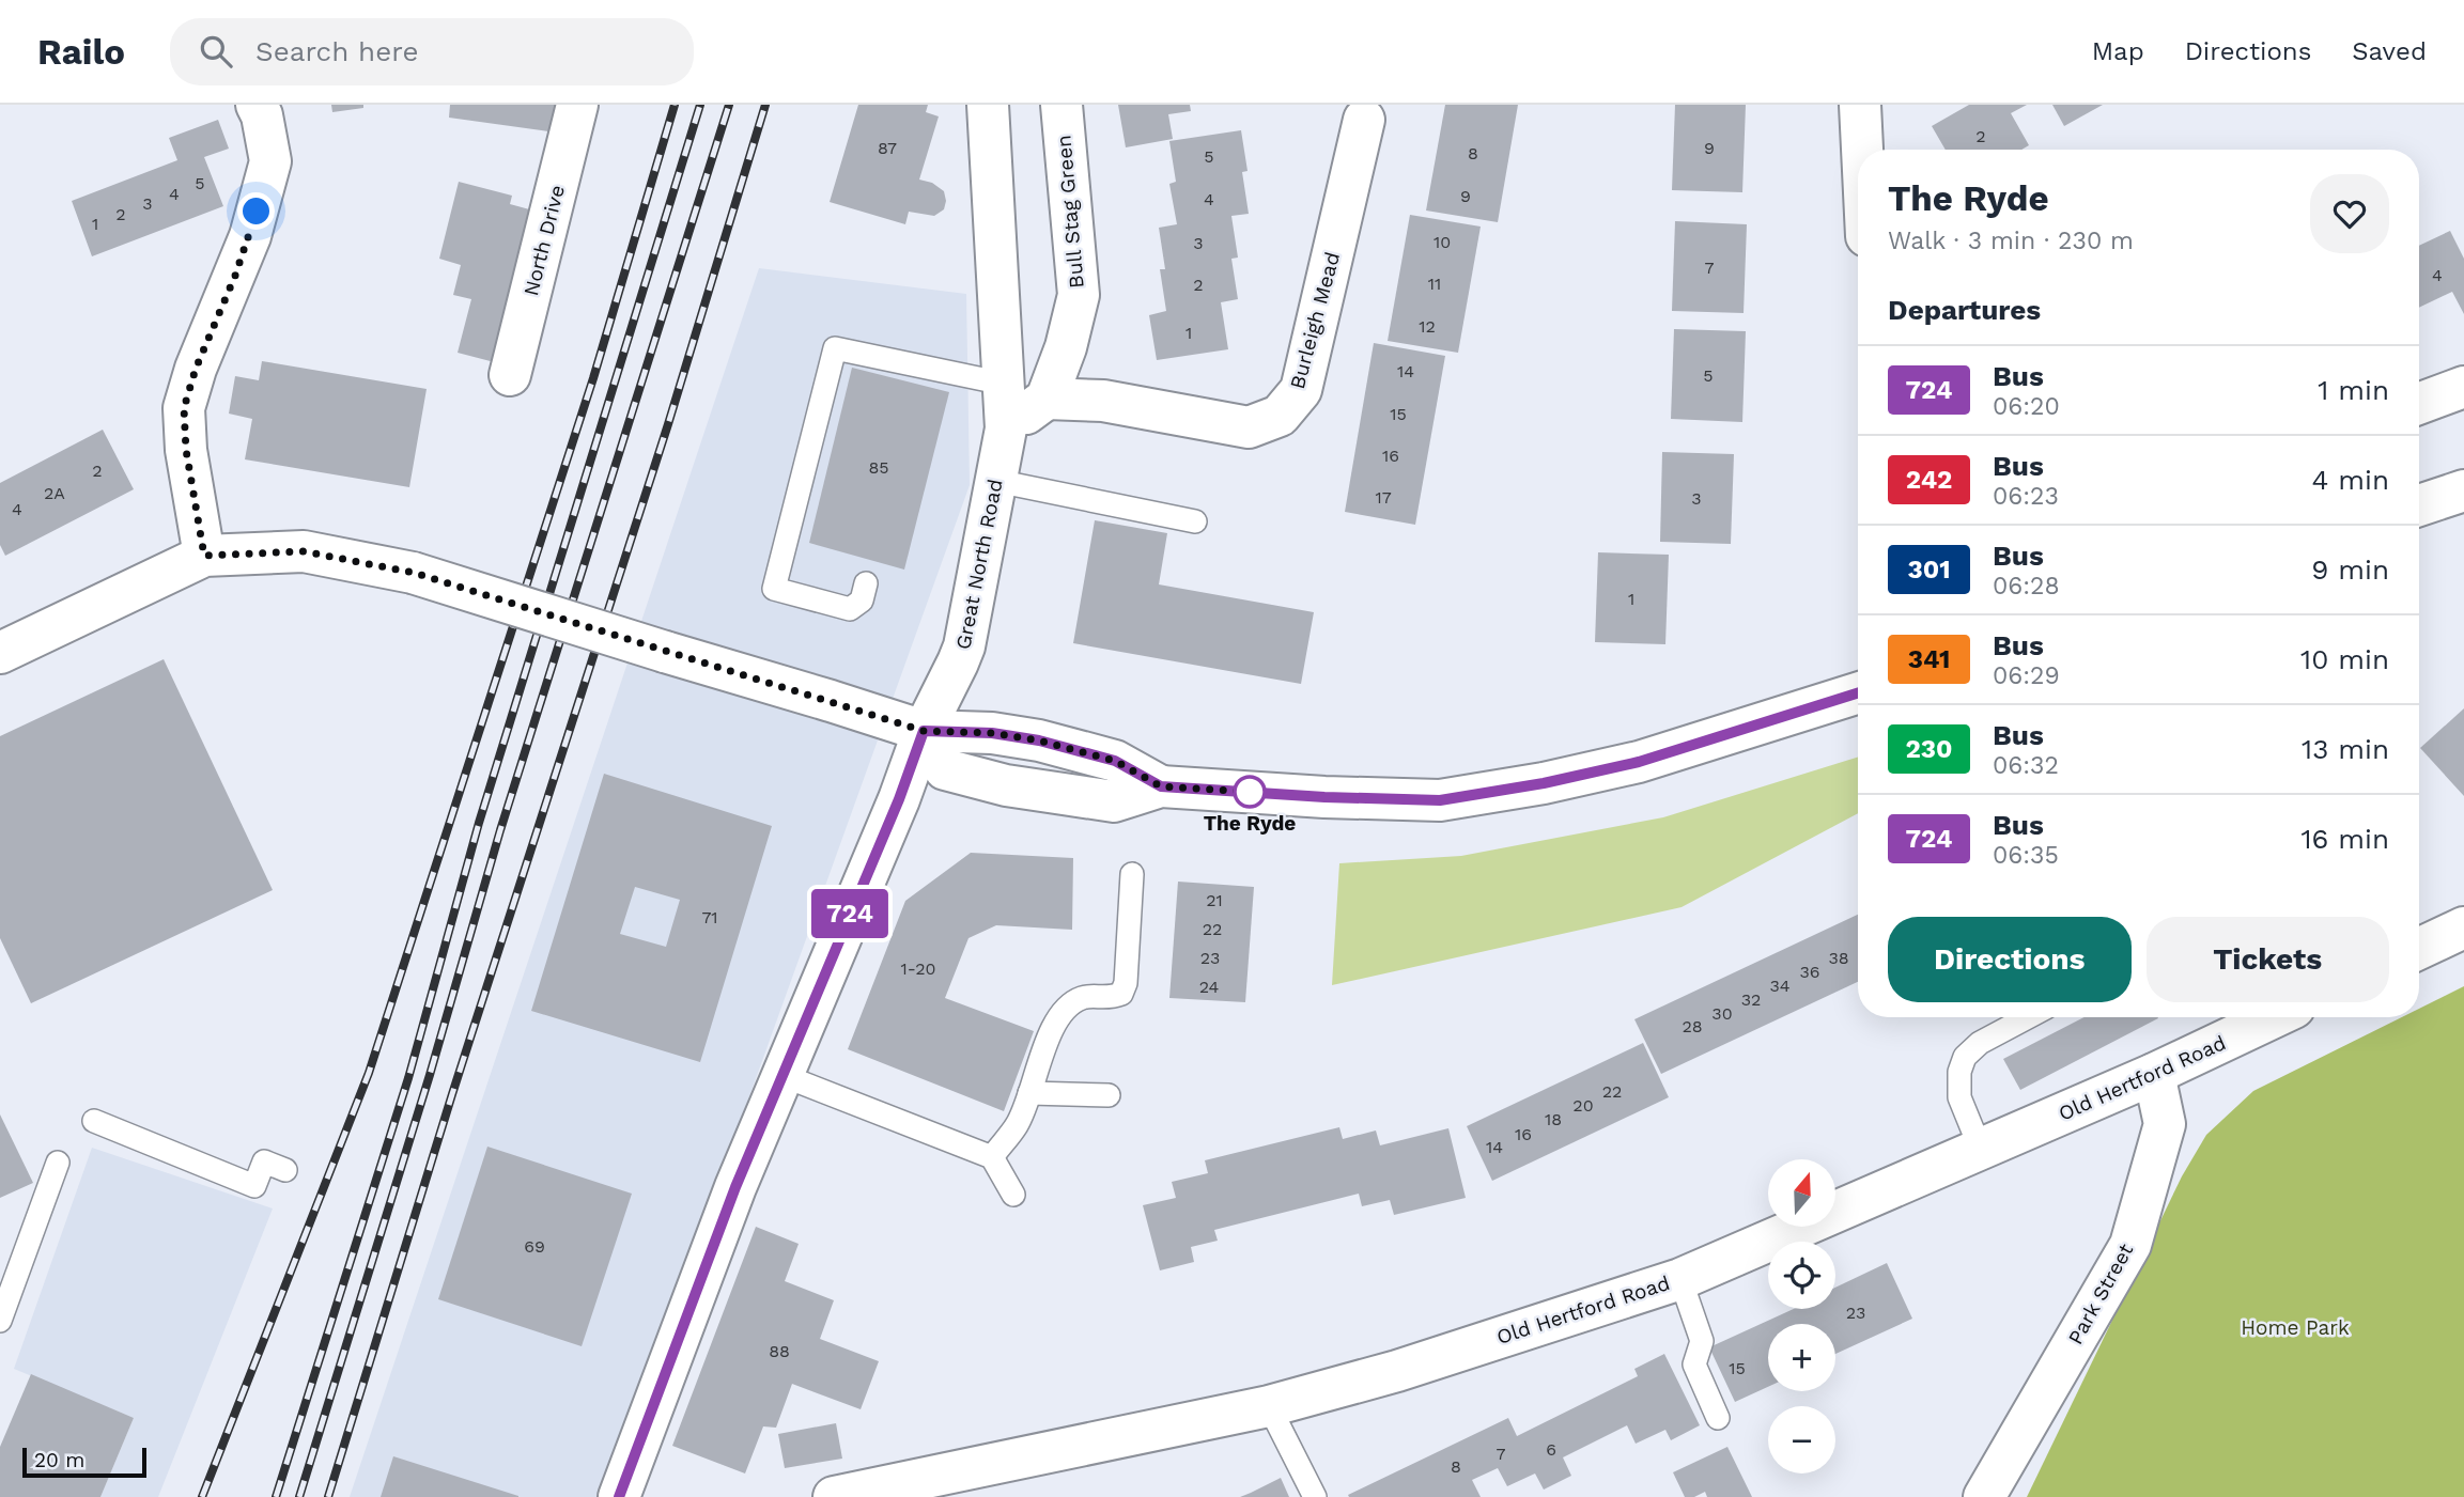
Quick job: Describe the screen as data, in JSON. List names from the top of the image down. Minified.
{"streets":{"street":["Bull Stag Green","North Drive","Burleigh Mead","Great North Road","Old Hertford Road","Park Street"]},"crossings":[["Bull Stag Green","Burleigh Mead"],["Old Hertford Road","Park Street"]],"parks":["Home Park"],"places":["The Ryde"],"lines":["bus line 724"],"house_numbers":["2","87","9","8","5","5","4","9","4","3","2","1","10","3","7","4","11","2","12","1","14","5","15","16","85","2","2A","17","3","4","1","21","71","22","23","38","1-20","36","34","24","32","30","28","22","20","18","16","14","69","23","88","15","6","7","8"],"scale_bar":"20 m","north":"top","page":{"header":"Railo","search":"Search here","nav":["Map","Directions","Saved"],"on_map":"724","heading":[["The Ryde","Walk · 3 min · 230 m"],"Departures"],"list":[{"mark":"724","name":"Bus","note":"06:20","value":"1 min"},{"mark":"242","name":"Bus","note":"06:23","value":"4 min"},{"mark":"301","name":"Bus","note":"06:28","value":"9 min"},{"mark":"341","name":"Bus","note":"06:29","value":"10 min"},{"mark":"230","name":"Bus","note":"06:32","value":"13 min"},{"mark":"724","name":"Bus","note":"06:35","value":"16 min"}],"buttons":["Directions","Tickets"],"map_buttons":["+","−"],"scale":"20 m"}}
